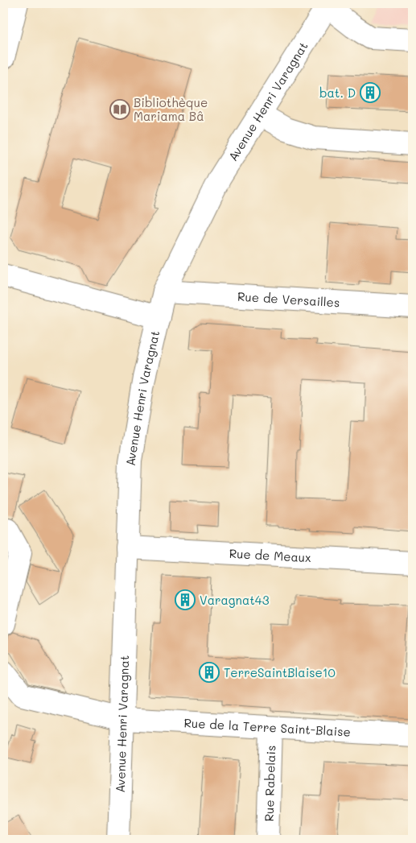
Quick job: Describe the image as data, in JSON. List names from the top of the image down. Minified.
{"streets":{"street":["Avenue Henri Varagnat","Rue de Versailles","Rue de Meaux","Rue de la Terre Saint-Blaise","Rue Rabelais"]},"crossings":[["Avenue Henri Varagnat","Rue de Versailles"],["Avenue Henri Varagnat","Rue de Meaux"],["Avenue Henri Varagnat","Rue de la Terre Saint-Blaise"],["Rue de la Terre Saint-Blaise","Rue Rabelais"]],"places":{"building":["bat. D","Varagnat43","TerreSaintBlaise10"],"library":["Bibliothèque Mariama Bâ"]}}
